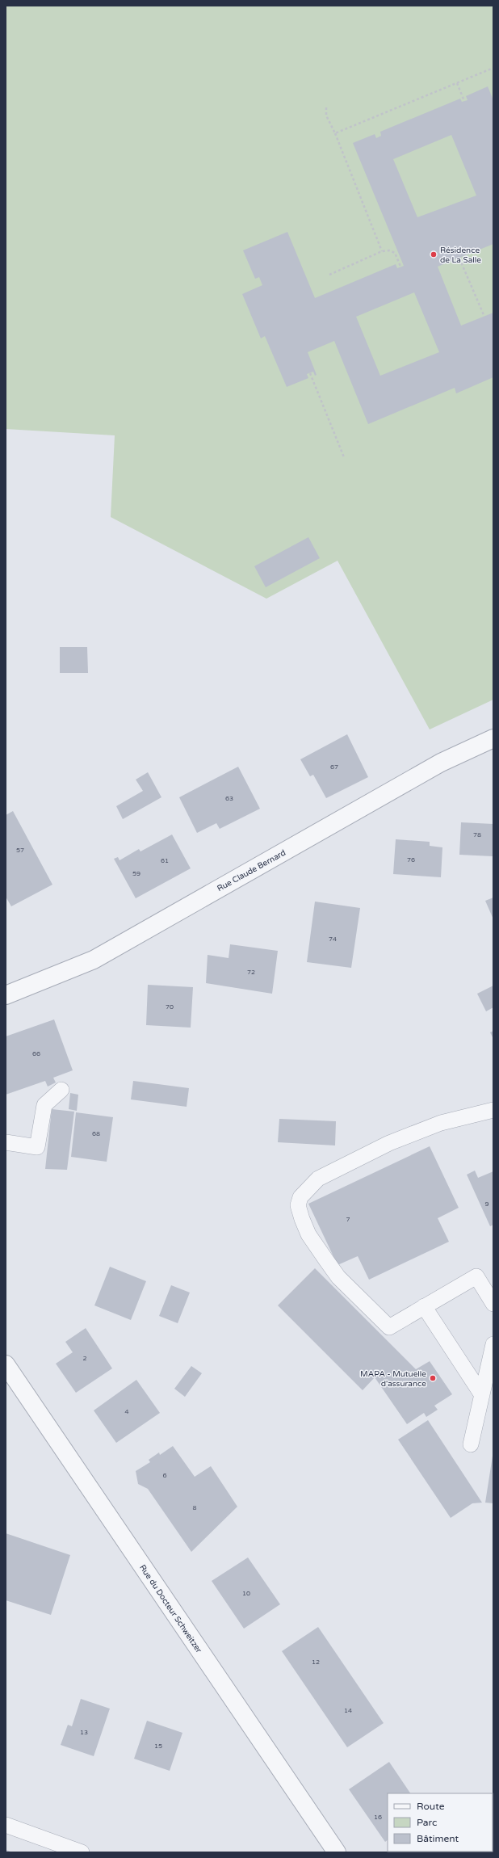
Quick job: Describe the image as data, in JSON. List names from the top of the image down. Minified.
{"streets":{"street":["Rue Claude Bernard","Rue du Docteur Schweitzer"]},"places":["Résidence de La Salle","MAPA - Mutuelle d'assurance"],"house_numbers":["67","63","78","57","76","61","59","74","72","70","66","68","9","7","2","4","6","8","10","12","14","13","15","16"],"legend":["Route","Parc","Bâtiment"]}
